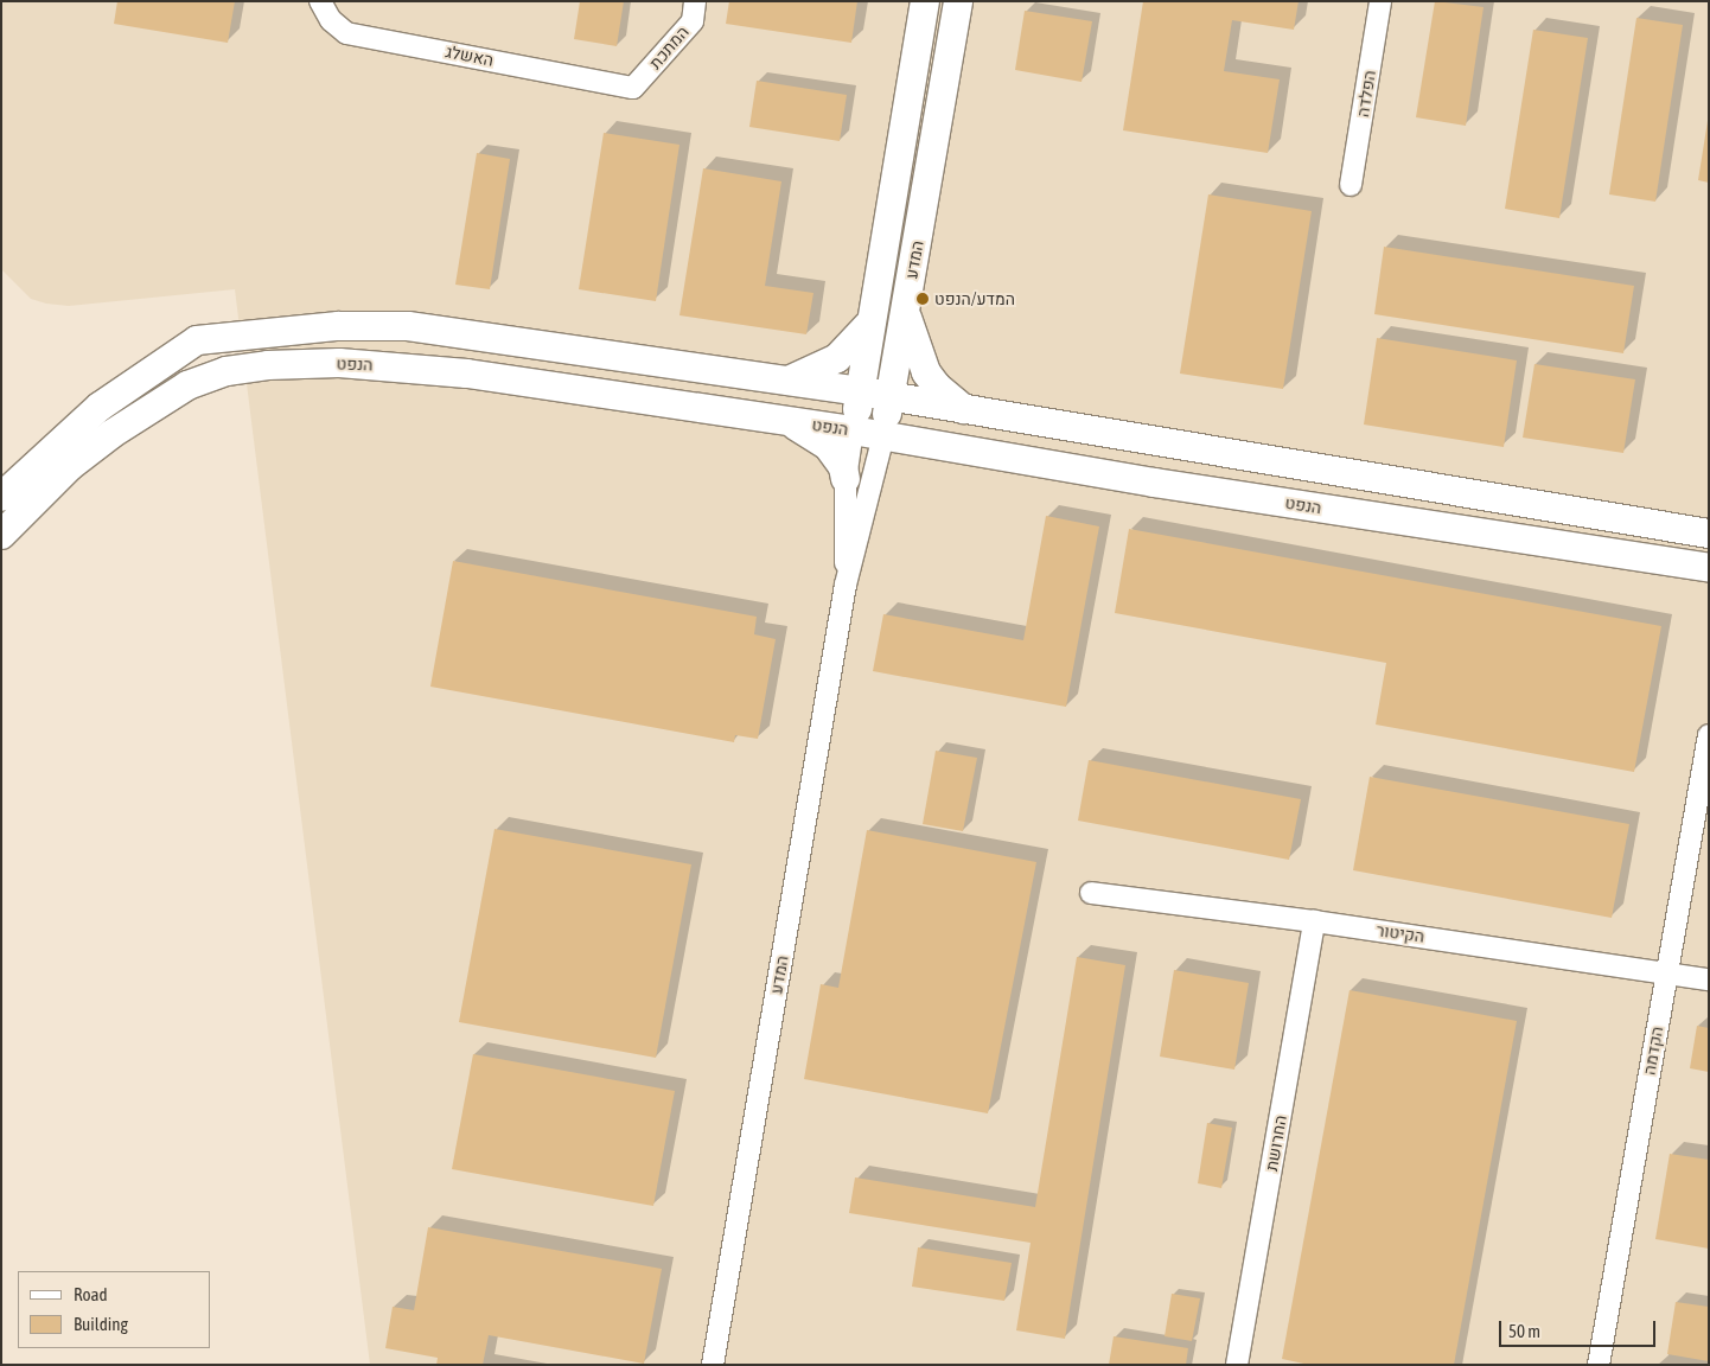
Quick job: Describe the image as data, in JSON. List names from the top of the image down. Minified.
{"streets":{"street":["המתכת","האשלג","הפלדה","המדע","הנפט","הקיטור","הקדמה","החרושת"]},"crossings":[["המתכת","האשלג"],["המדע","הנפט"],["הקיטור","הקדמה"],["הקיטור","החרושת"]],"places":["המדע/הנפט"],"legend":["Road","Building"],"scale_bar":"50 m"}
